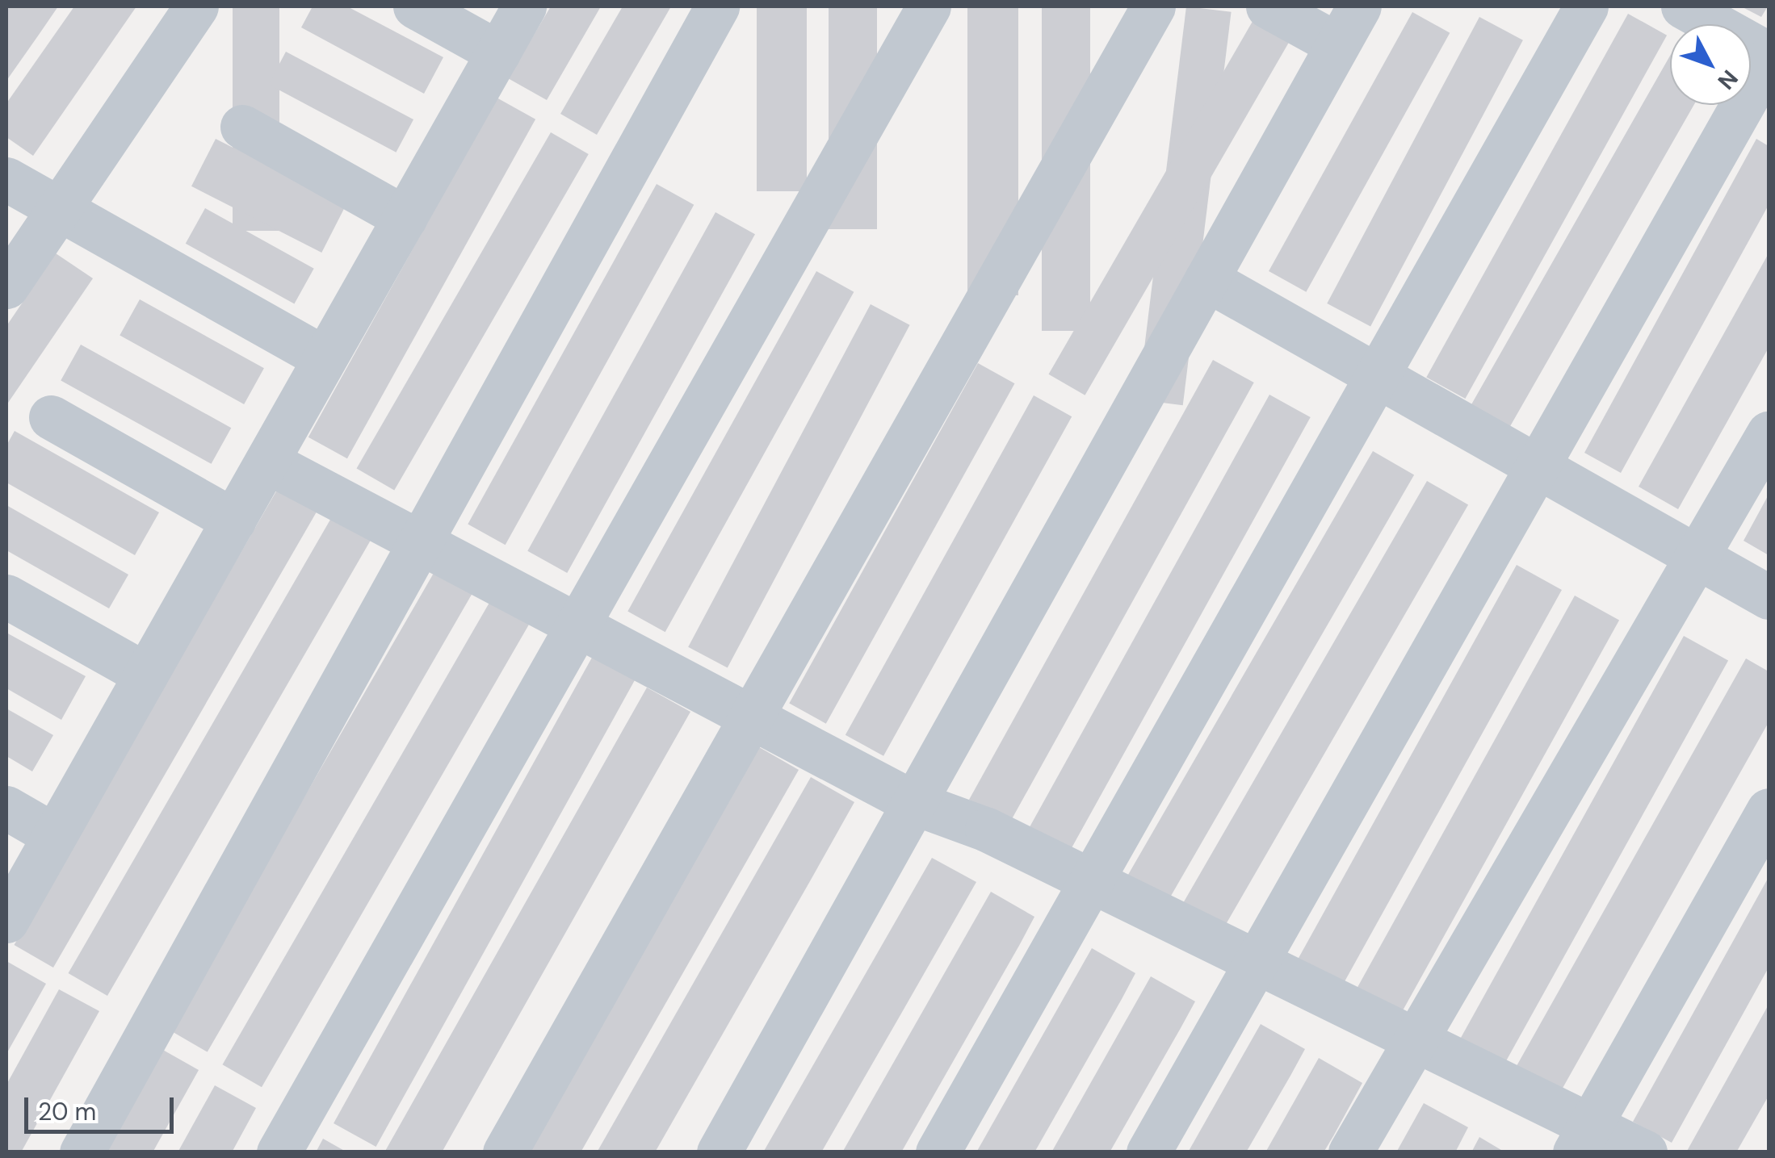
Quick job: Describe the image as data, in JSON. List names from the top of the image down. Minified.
{"scale_bar":"20 m","north":"bottom right"}
